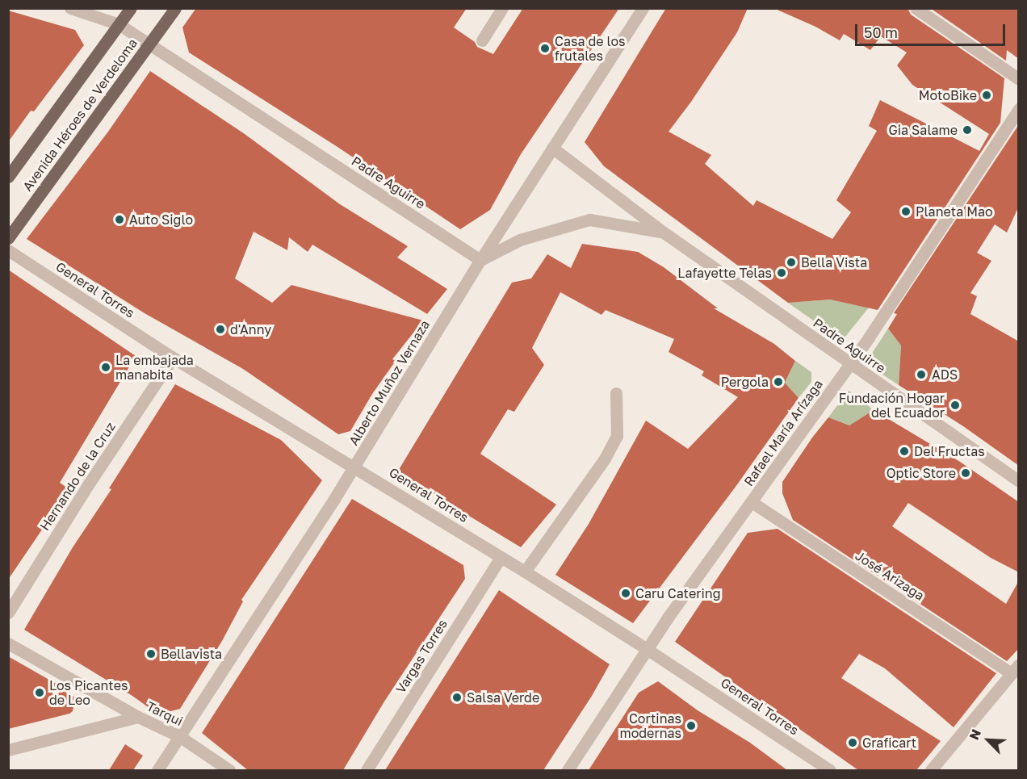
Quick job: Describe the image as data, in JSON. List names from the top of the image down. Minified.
{"streets":{"main road":["Avenida Héroes de Verdeloma"],"street":["Padre Aguirre","General Torres","Alberto Muñoz Vernaza","Rafael María Arízaga","Hernando de la Cruz","José Arizaga","Vargas Torres","Tarqui"]},"crossings":[["Avenida Héroes de Verdeloma","Padre Aguirre"],["Padre Aguirre","Alberto Muñoz Vernaza"],["Padre Aguirre","Rafael María Arízaga"],["General Torres","Alberto Muñoz Vernaza"],["General Torres","Rafael María Arízaga"],["General Torres","Hernando de la Cruz"],["General Torres","Vargas Torres"],["Alberto Muñoz Vernaza","Tarqui"],["Rafael María Arízaga","José Arizaga"]],"places":["Casa de los frutales","MotoBike","Gia Salame","Planeta Mao","Auto Siglo","Bella Vista","Lafayette Telas","d'Anny","La embajada manabita","ADS","Pergola","Fundación Hogar del Ecuador","Del Fructas","Optic Store","Caru Catering","Bellavista","Los Picantes de Leo","Salsa Verde","Cortinas modernas","Graficart"],"scale_bar":"50 m","north":"top left"}
